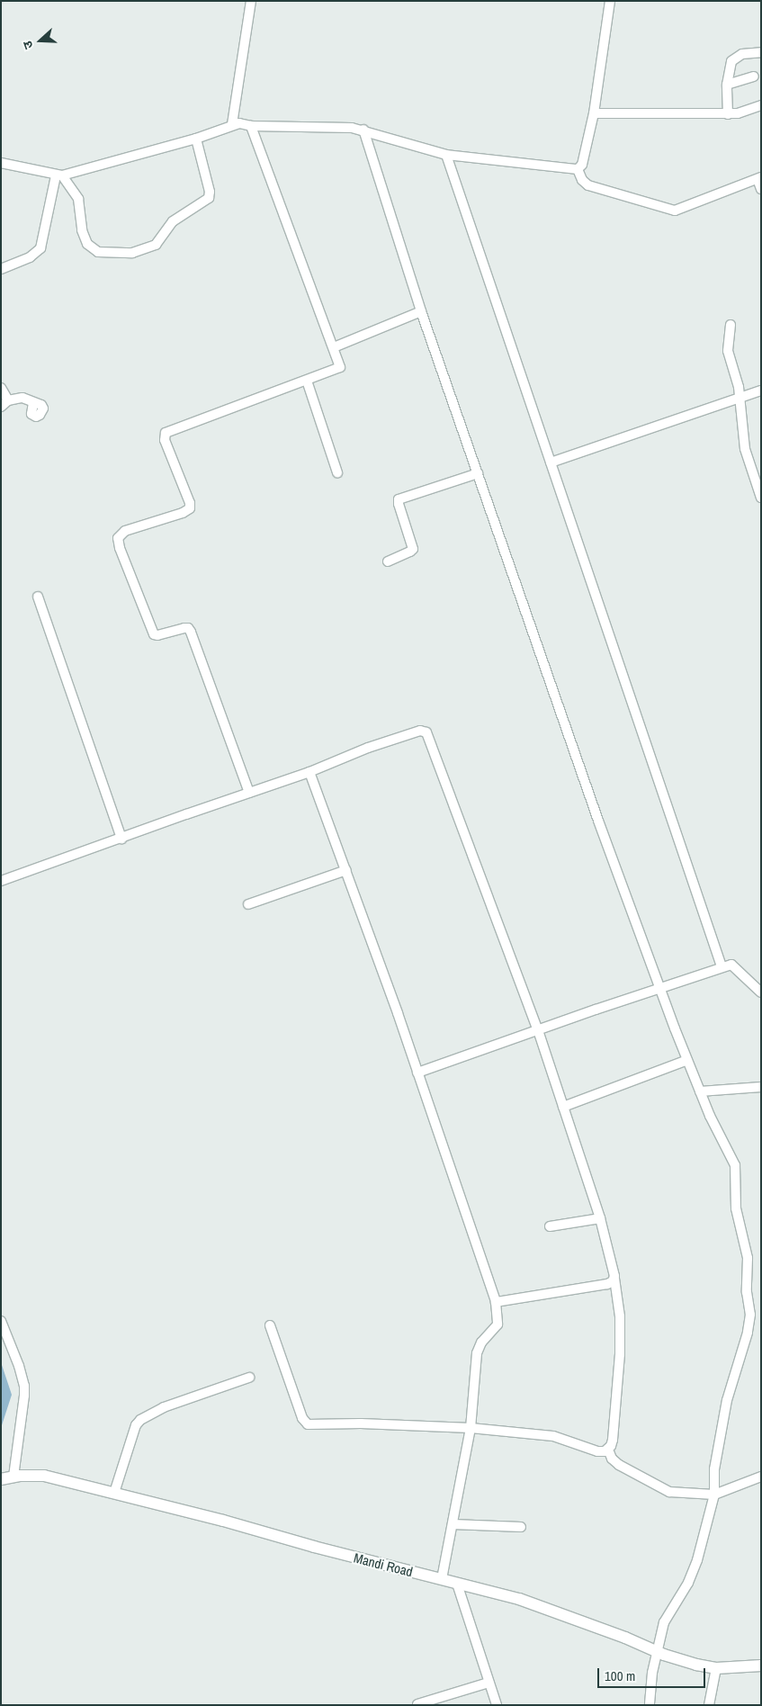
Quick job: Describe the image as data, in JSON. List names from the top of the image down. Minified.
{"streets":{"street":["Mandi Road"]},"scale_bar":"100 m","north":"left"}
